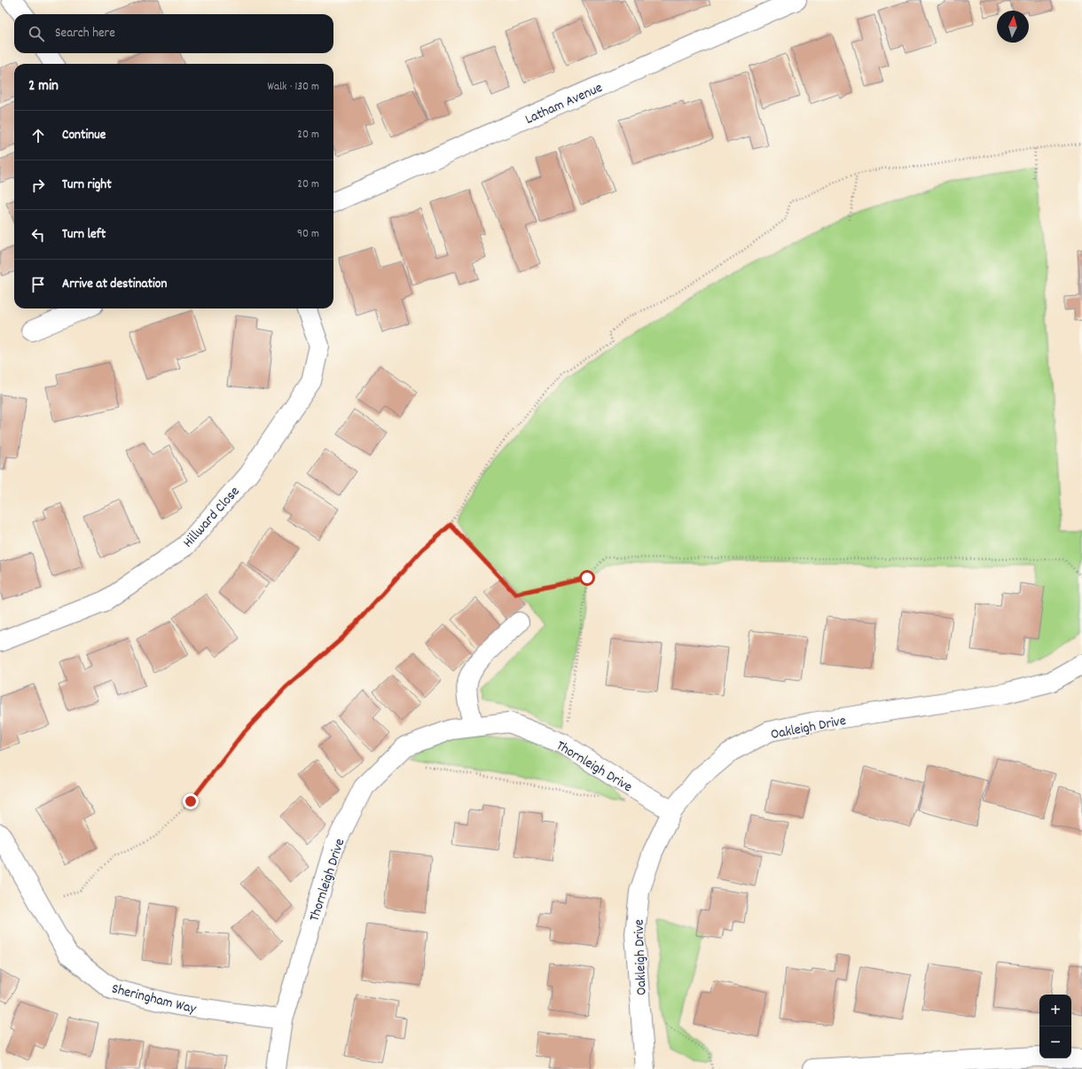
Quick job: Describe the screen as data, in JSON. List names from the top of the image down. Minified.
{"streets":{"street":["Latham Avenue","Hillward Close","Oakleigh Drive","Thornleigh Drive","Sheringham Way"]},"crossings":[["Oakleigh Drive","Thornleigh Drive"],["Thornleigh Drive","Sheringham Way"]],"north":"top","page":{"search":"Search here","heading":["2 min","Walk · 130 m"],"list":[["Continue","20 m"],["Turn right","20 m"],["Turn left","90 m"],"Arrive at destination"],"map_buttons":["+","−"]}}
